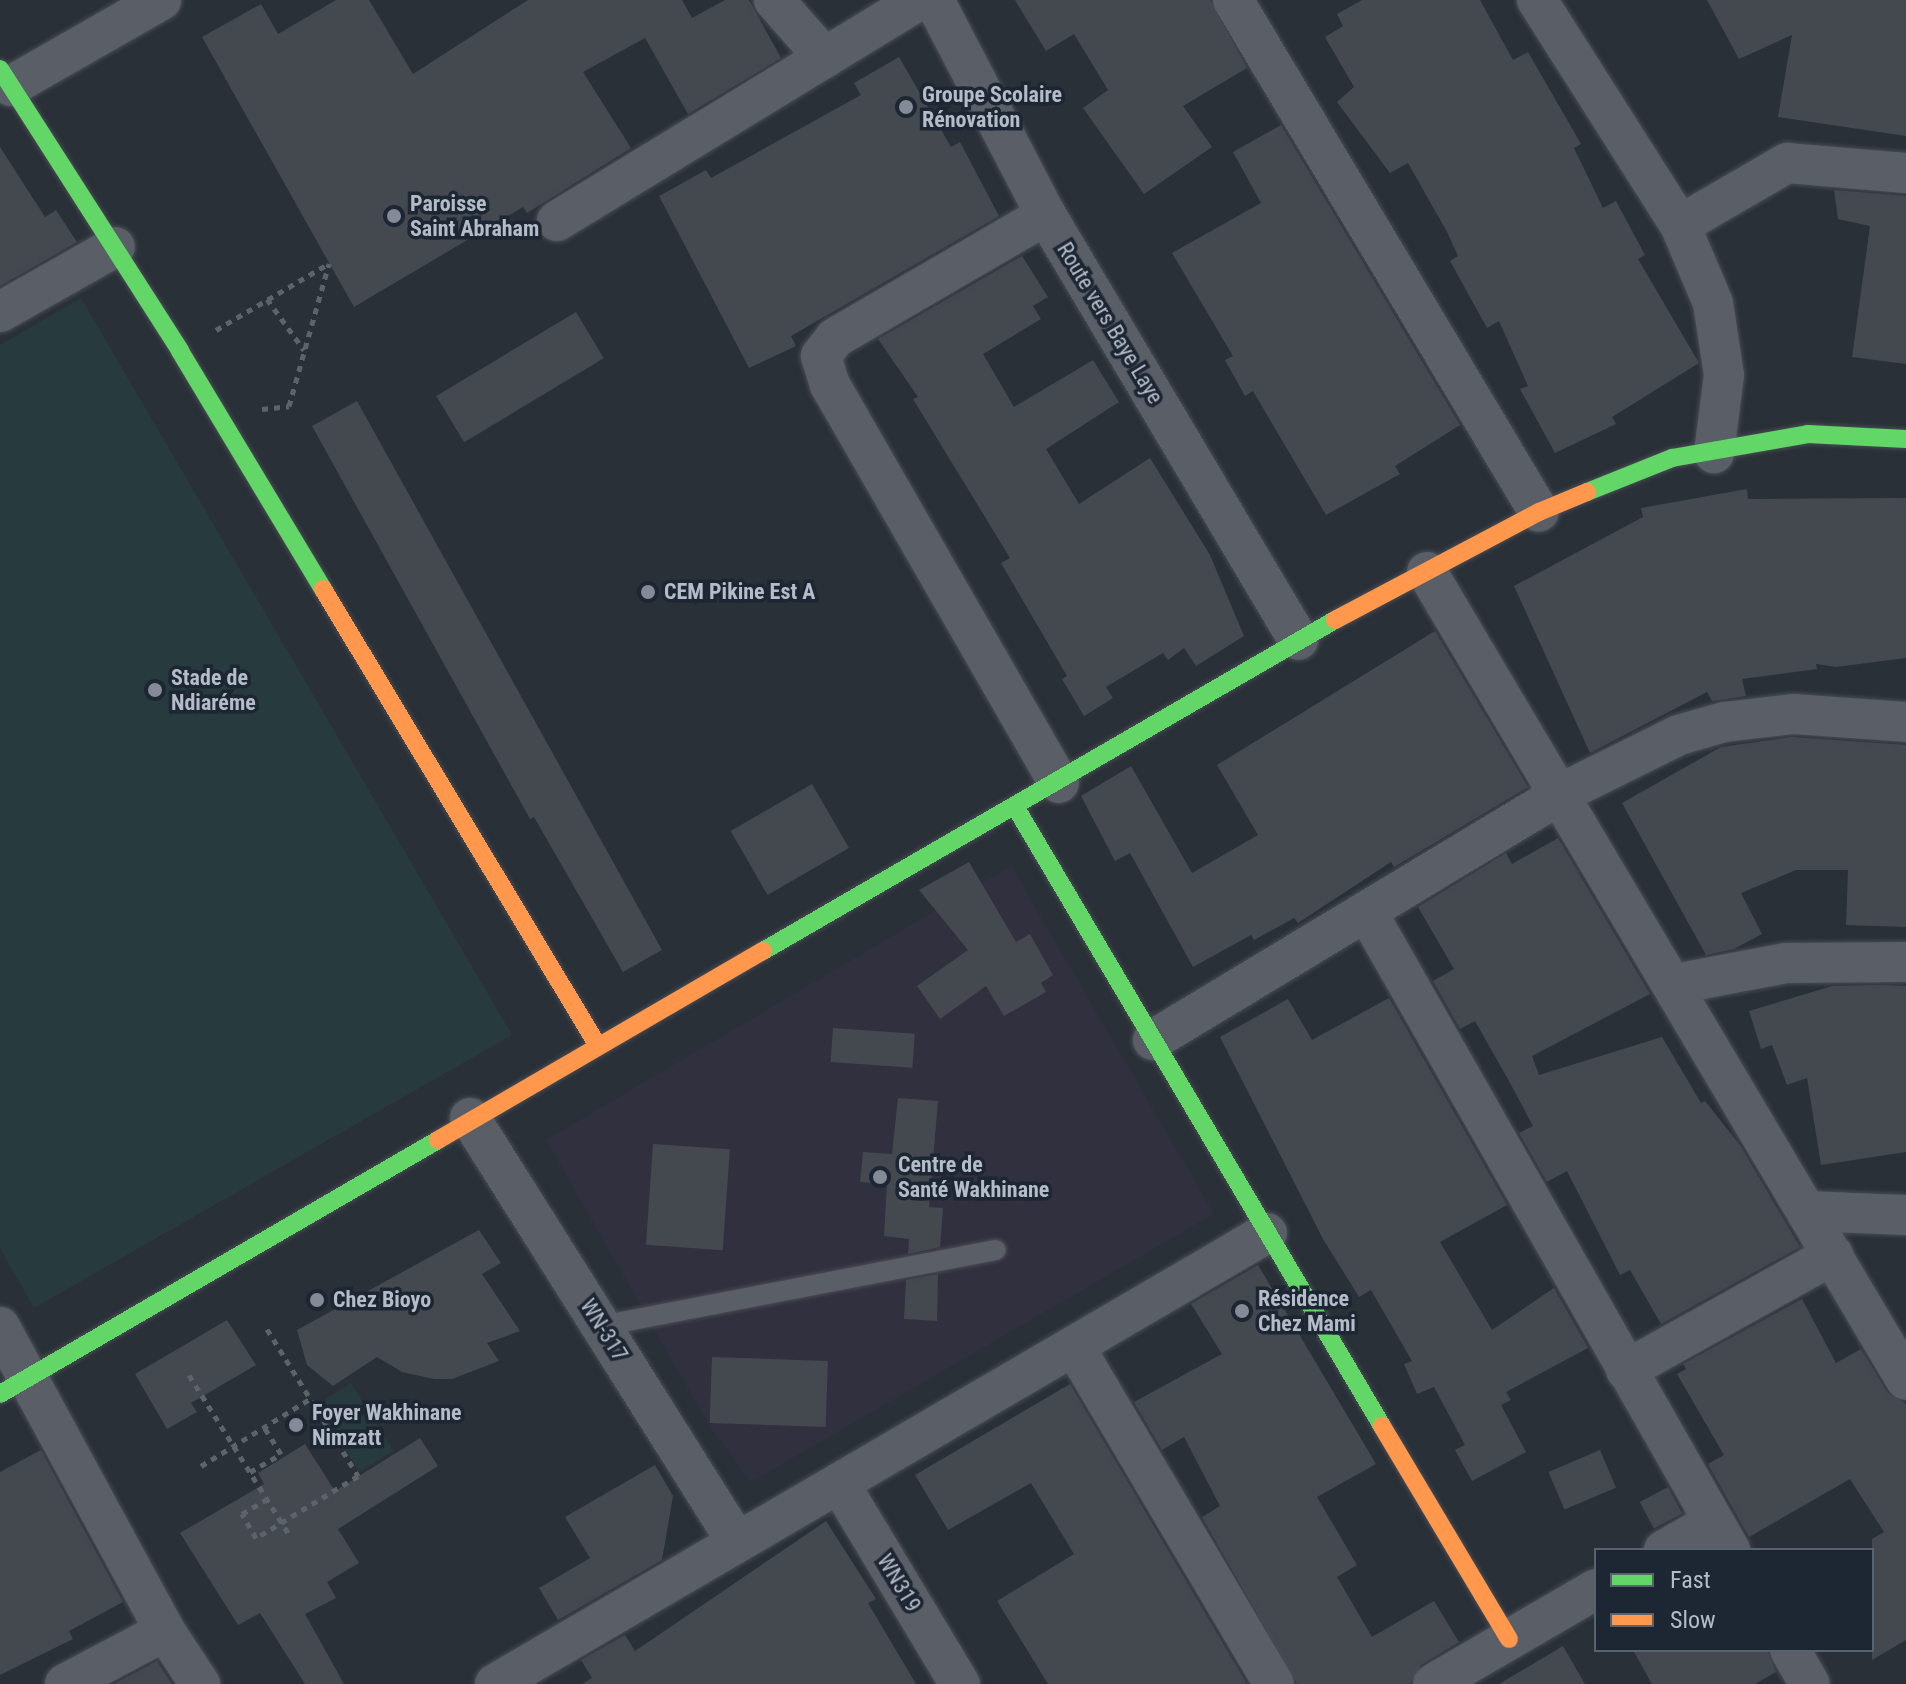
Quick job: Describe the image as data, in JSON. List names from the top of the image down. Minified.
{"streets":{"street":["Route vers Baye Laye","WN-317","WN319"]},"places":["Groupe Scolaire Rénovation","Paroisse Saint Abraham","CEM Pikine Est A","Stade de Ndiaréme","Centre de Santé Wakhinane","Chez Bioyo","Résidence Chez Mami","Foyer Wakhinane Nimzatt"],"legend":["Fast","Slow"]}
